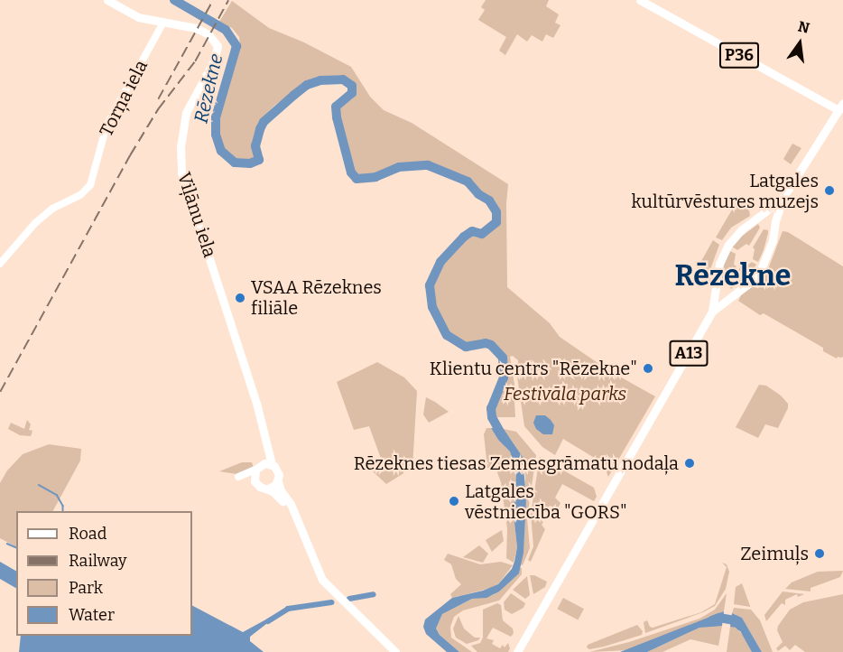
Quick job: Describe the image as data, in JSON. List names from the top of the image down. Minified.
{"streets":{"main road":["P36","Viļānu iela","A13"],"street":["Torņa iela"]},"crossings":[["P36","A13"],["Torņa iela","Viļānu iela"]],"districts":["Rēzekne"],"water":["Rēzekne"],"parks":["Festivāla parks"],"places":["Latgales kultūrvēstures muzejs","VSAA Rēzeknes filiāle","Klientu centrs \"Rēzekne\"","Rēzeknes tiesas Zemesgrāmatu nodaļa","Latgales vēstniecība \"GORS\"","Zeimuļs"],"legend":["Road","Railway","Park","Water"],"north":"top"}
